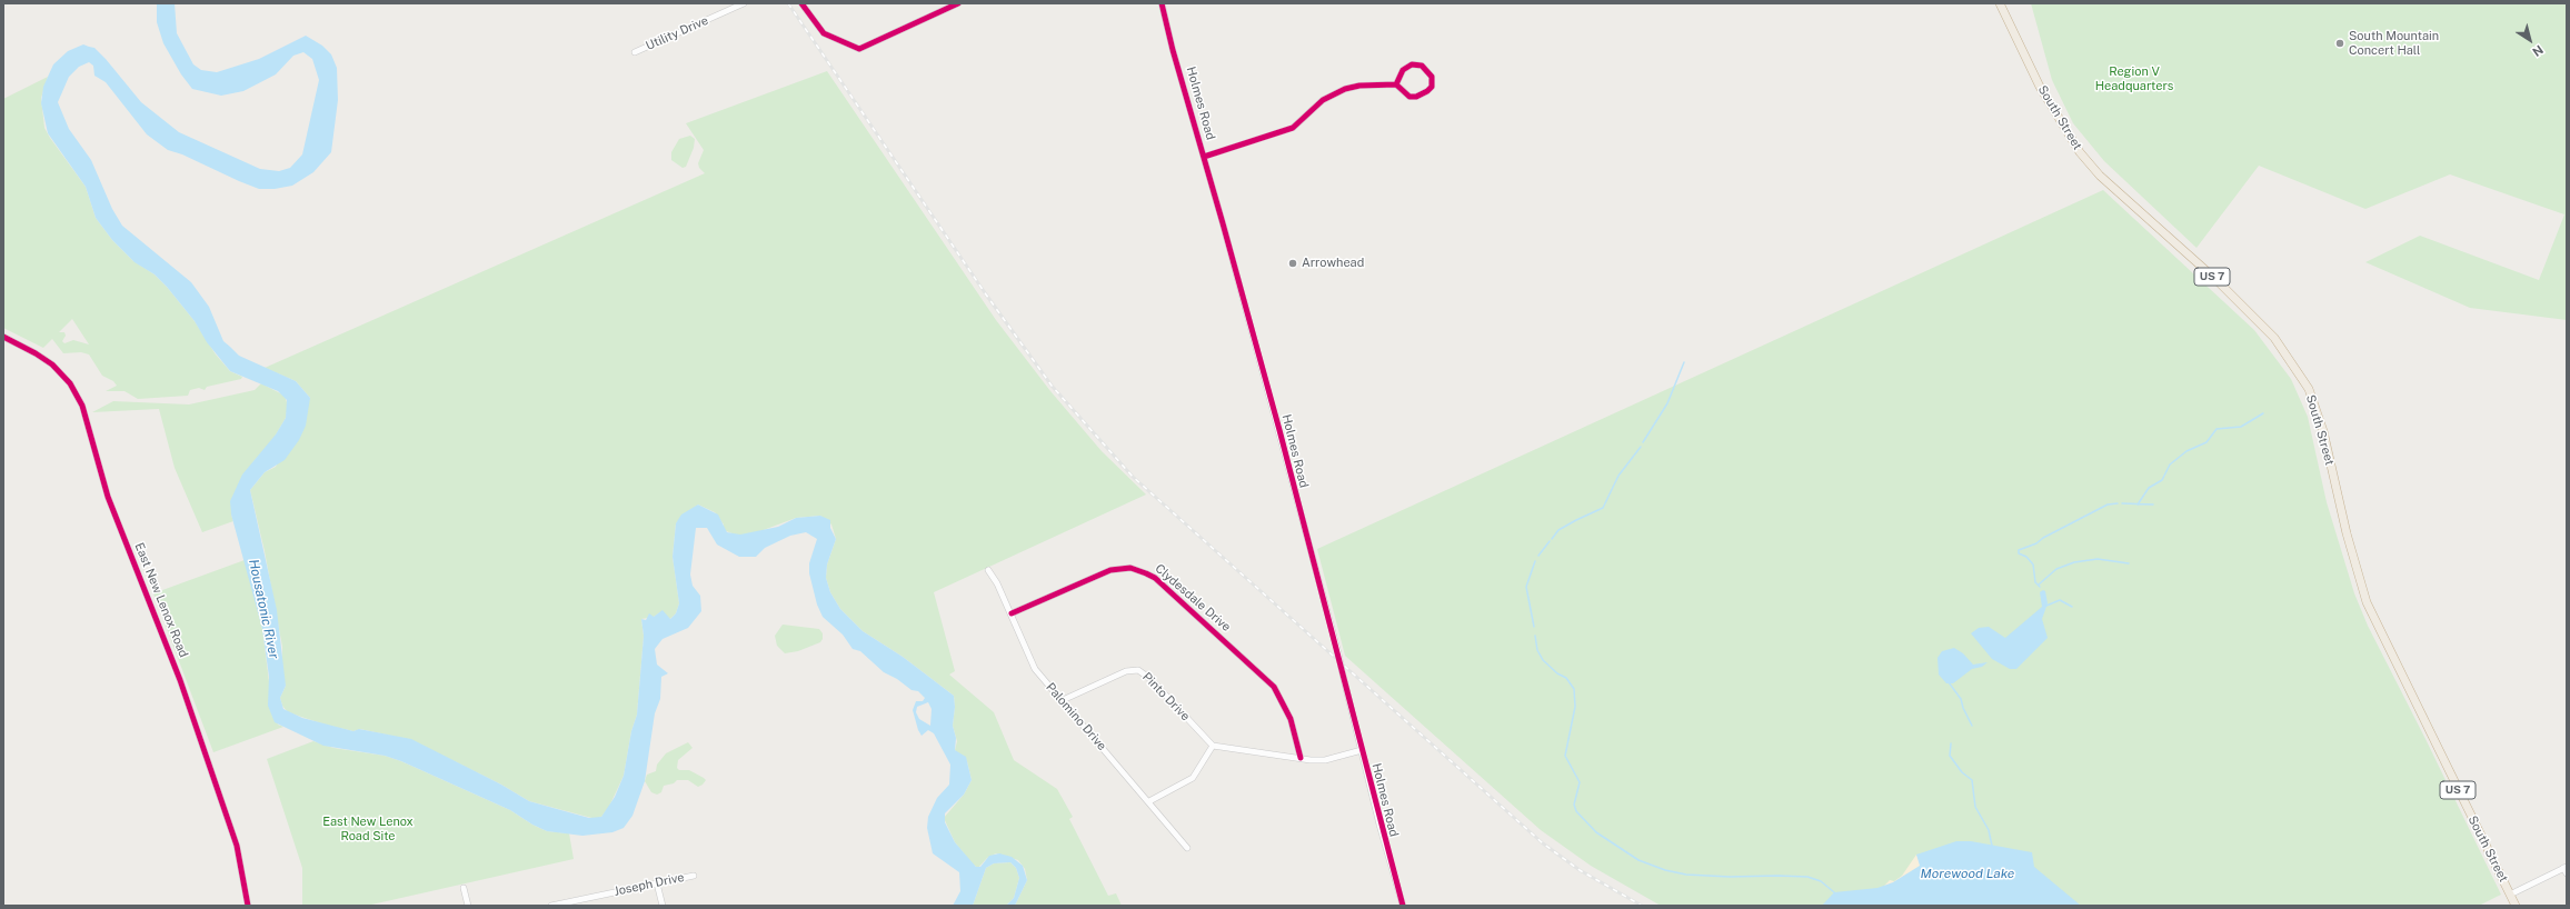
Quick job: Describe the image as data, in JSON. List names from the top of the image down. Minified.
{"streets":{"highway":["South Street","US 7"],"street":["Utility Drive","Holmes Road","Clydesdale Drive","East New Lenox Road","Pinto Drive","Palomino Drive","Joseph Drive"]},"crossings":[["Clydesdale Drive","Palomino Drive"],["Pinto Drive","Palomino Drive"]],"water":["Housatonic River","Morewood Lake"],"parks":["Region V Headquarters","East New Lenox Road Site"],"places":["South Mountain Concert Hall","Arrowhead"],"north":"bottom right"}
